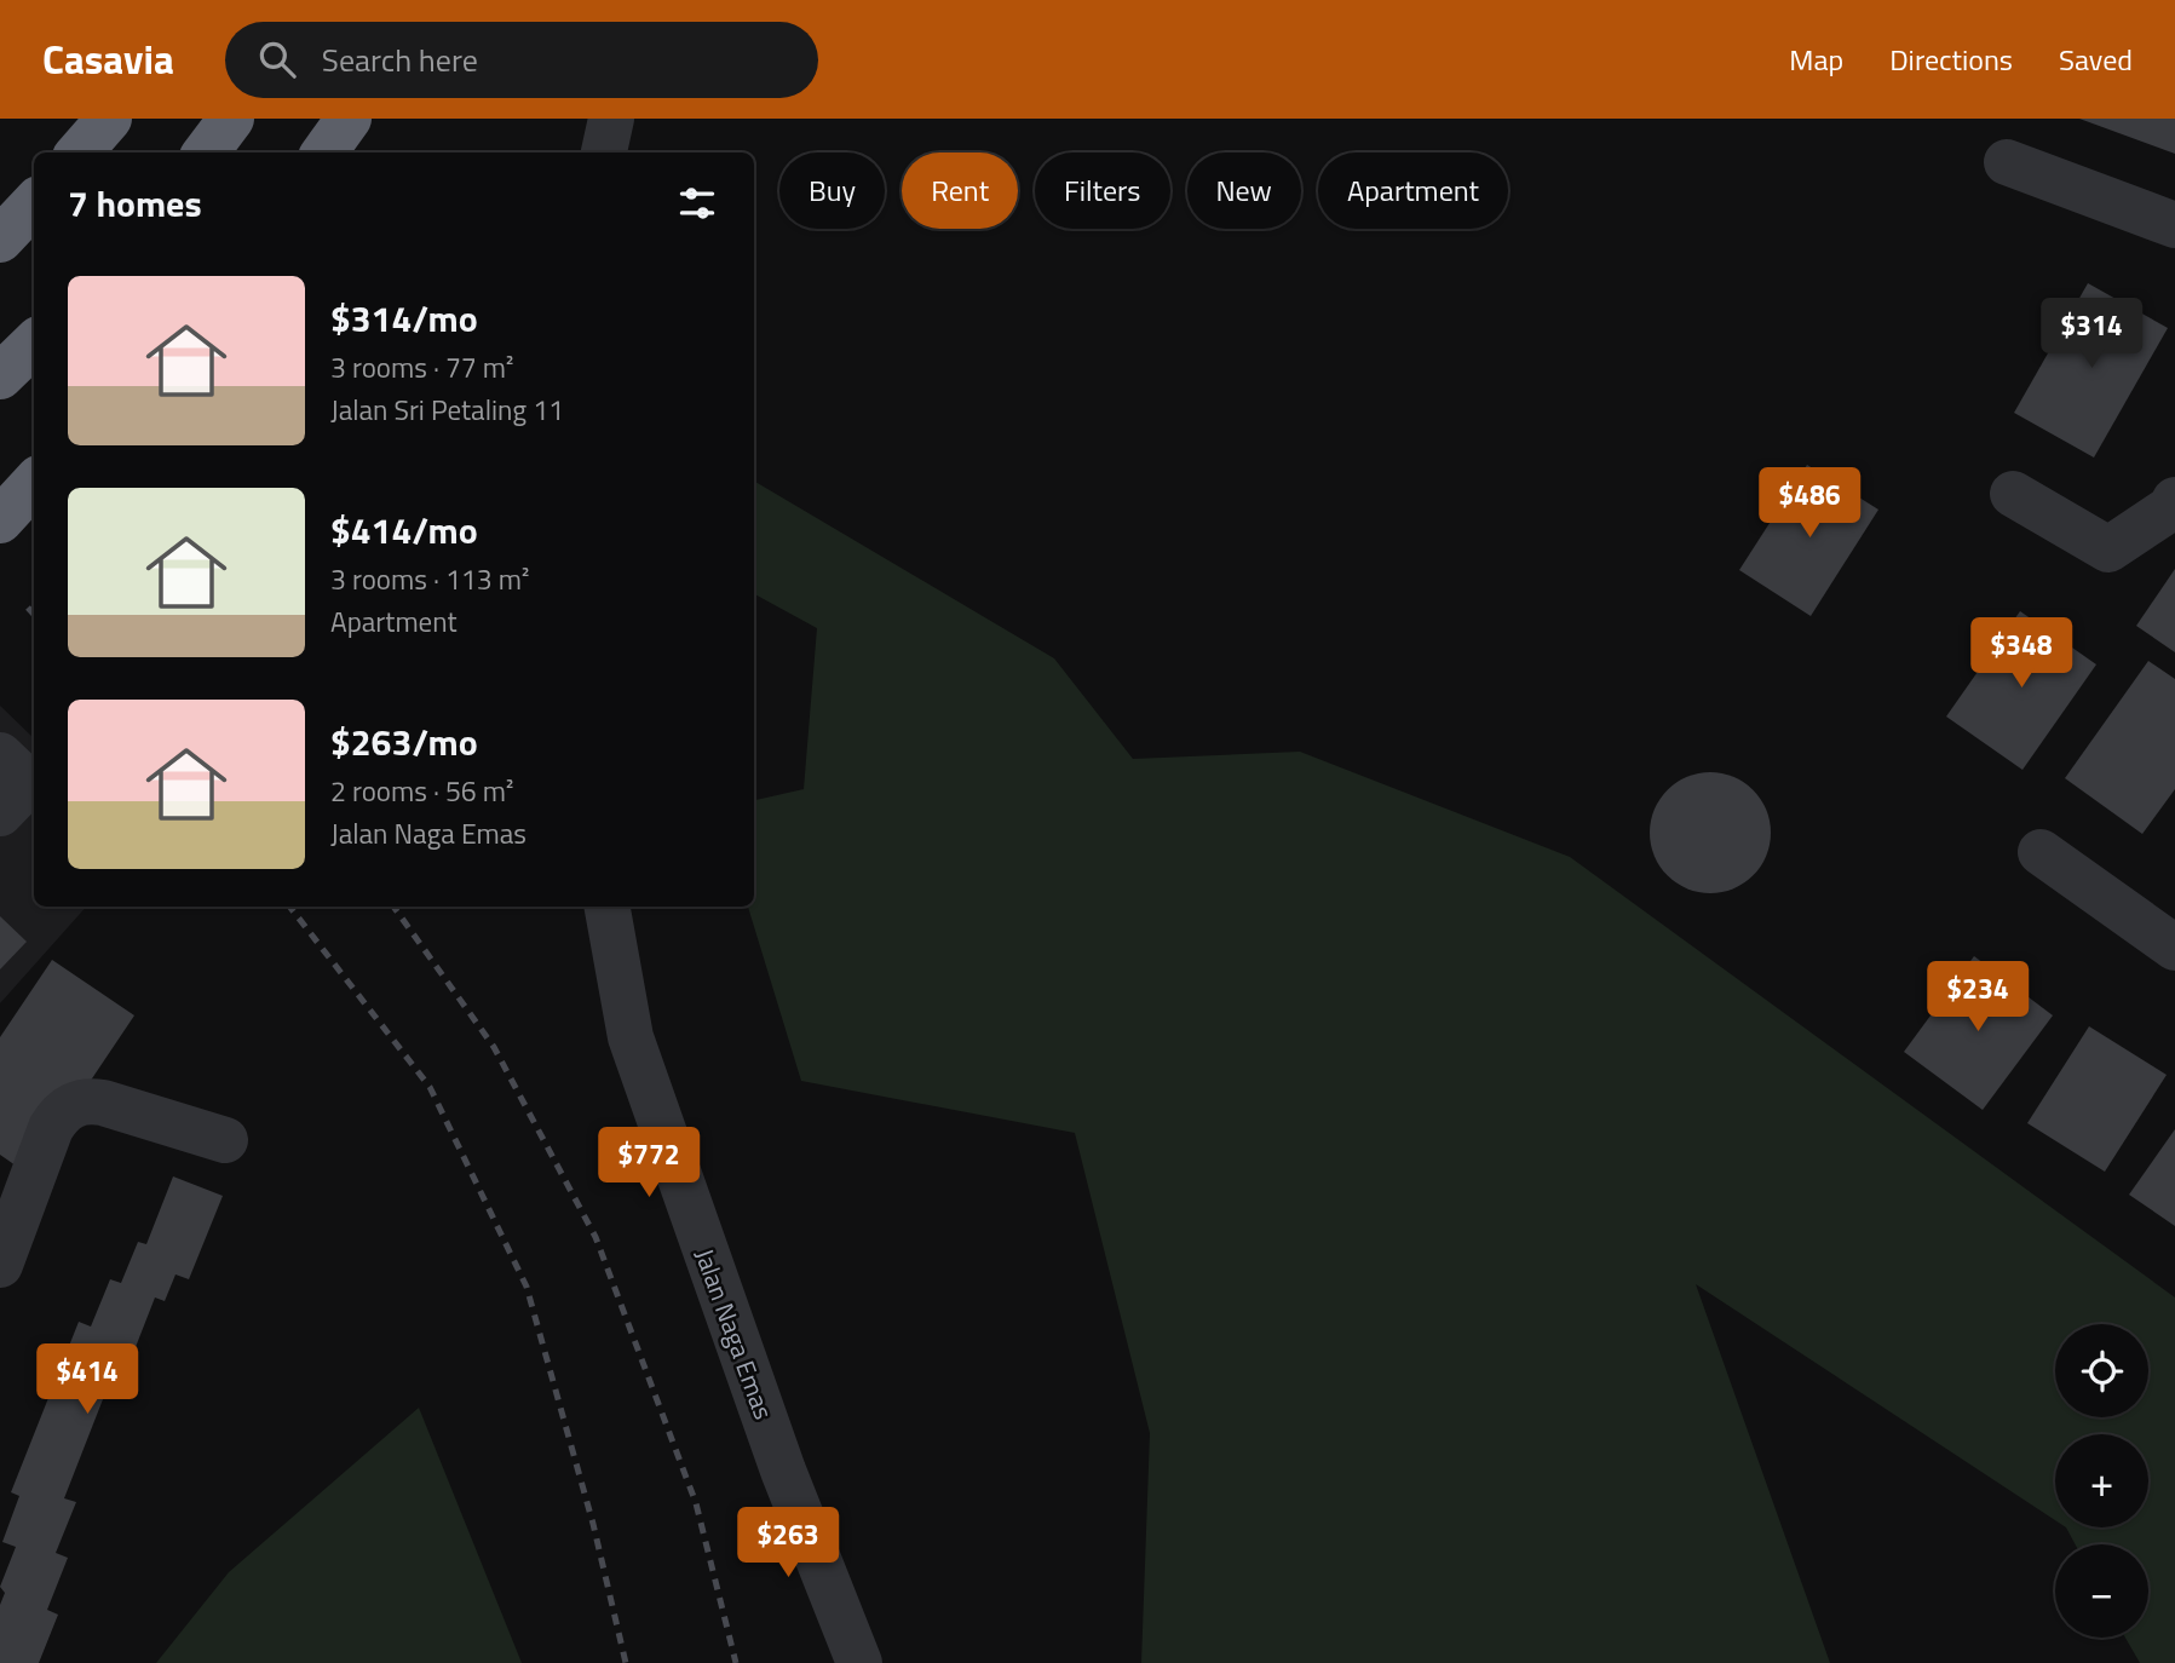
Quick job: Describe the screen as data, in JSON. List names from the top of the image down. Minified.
{"streets":{"street":["Jalan Naga Emas"]},"page":{"header":"Casavia","search":"Search here","nav":["Map","Directions","Saved"],"chip":["Buy","Rent","Filters","New","Apartment"],"heading":"7 homes","list":[{"name":"$314/mo","note":"3 rooms · 77 m² · Jalan Sri Petaling 11"},{"name":"$414/mo","note":"3 rooms · 113 m² · Apartment"},{"name":"$263/mo","note":"2 rooms · 56 m² · Jalan Naga Emas"}],"price":["$314","$486","$348","$234","$772","$414","$263"],"map_buttons":["+","−"]}}
